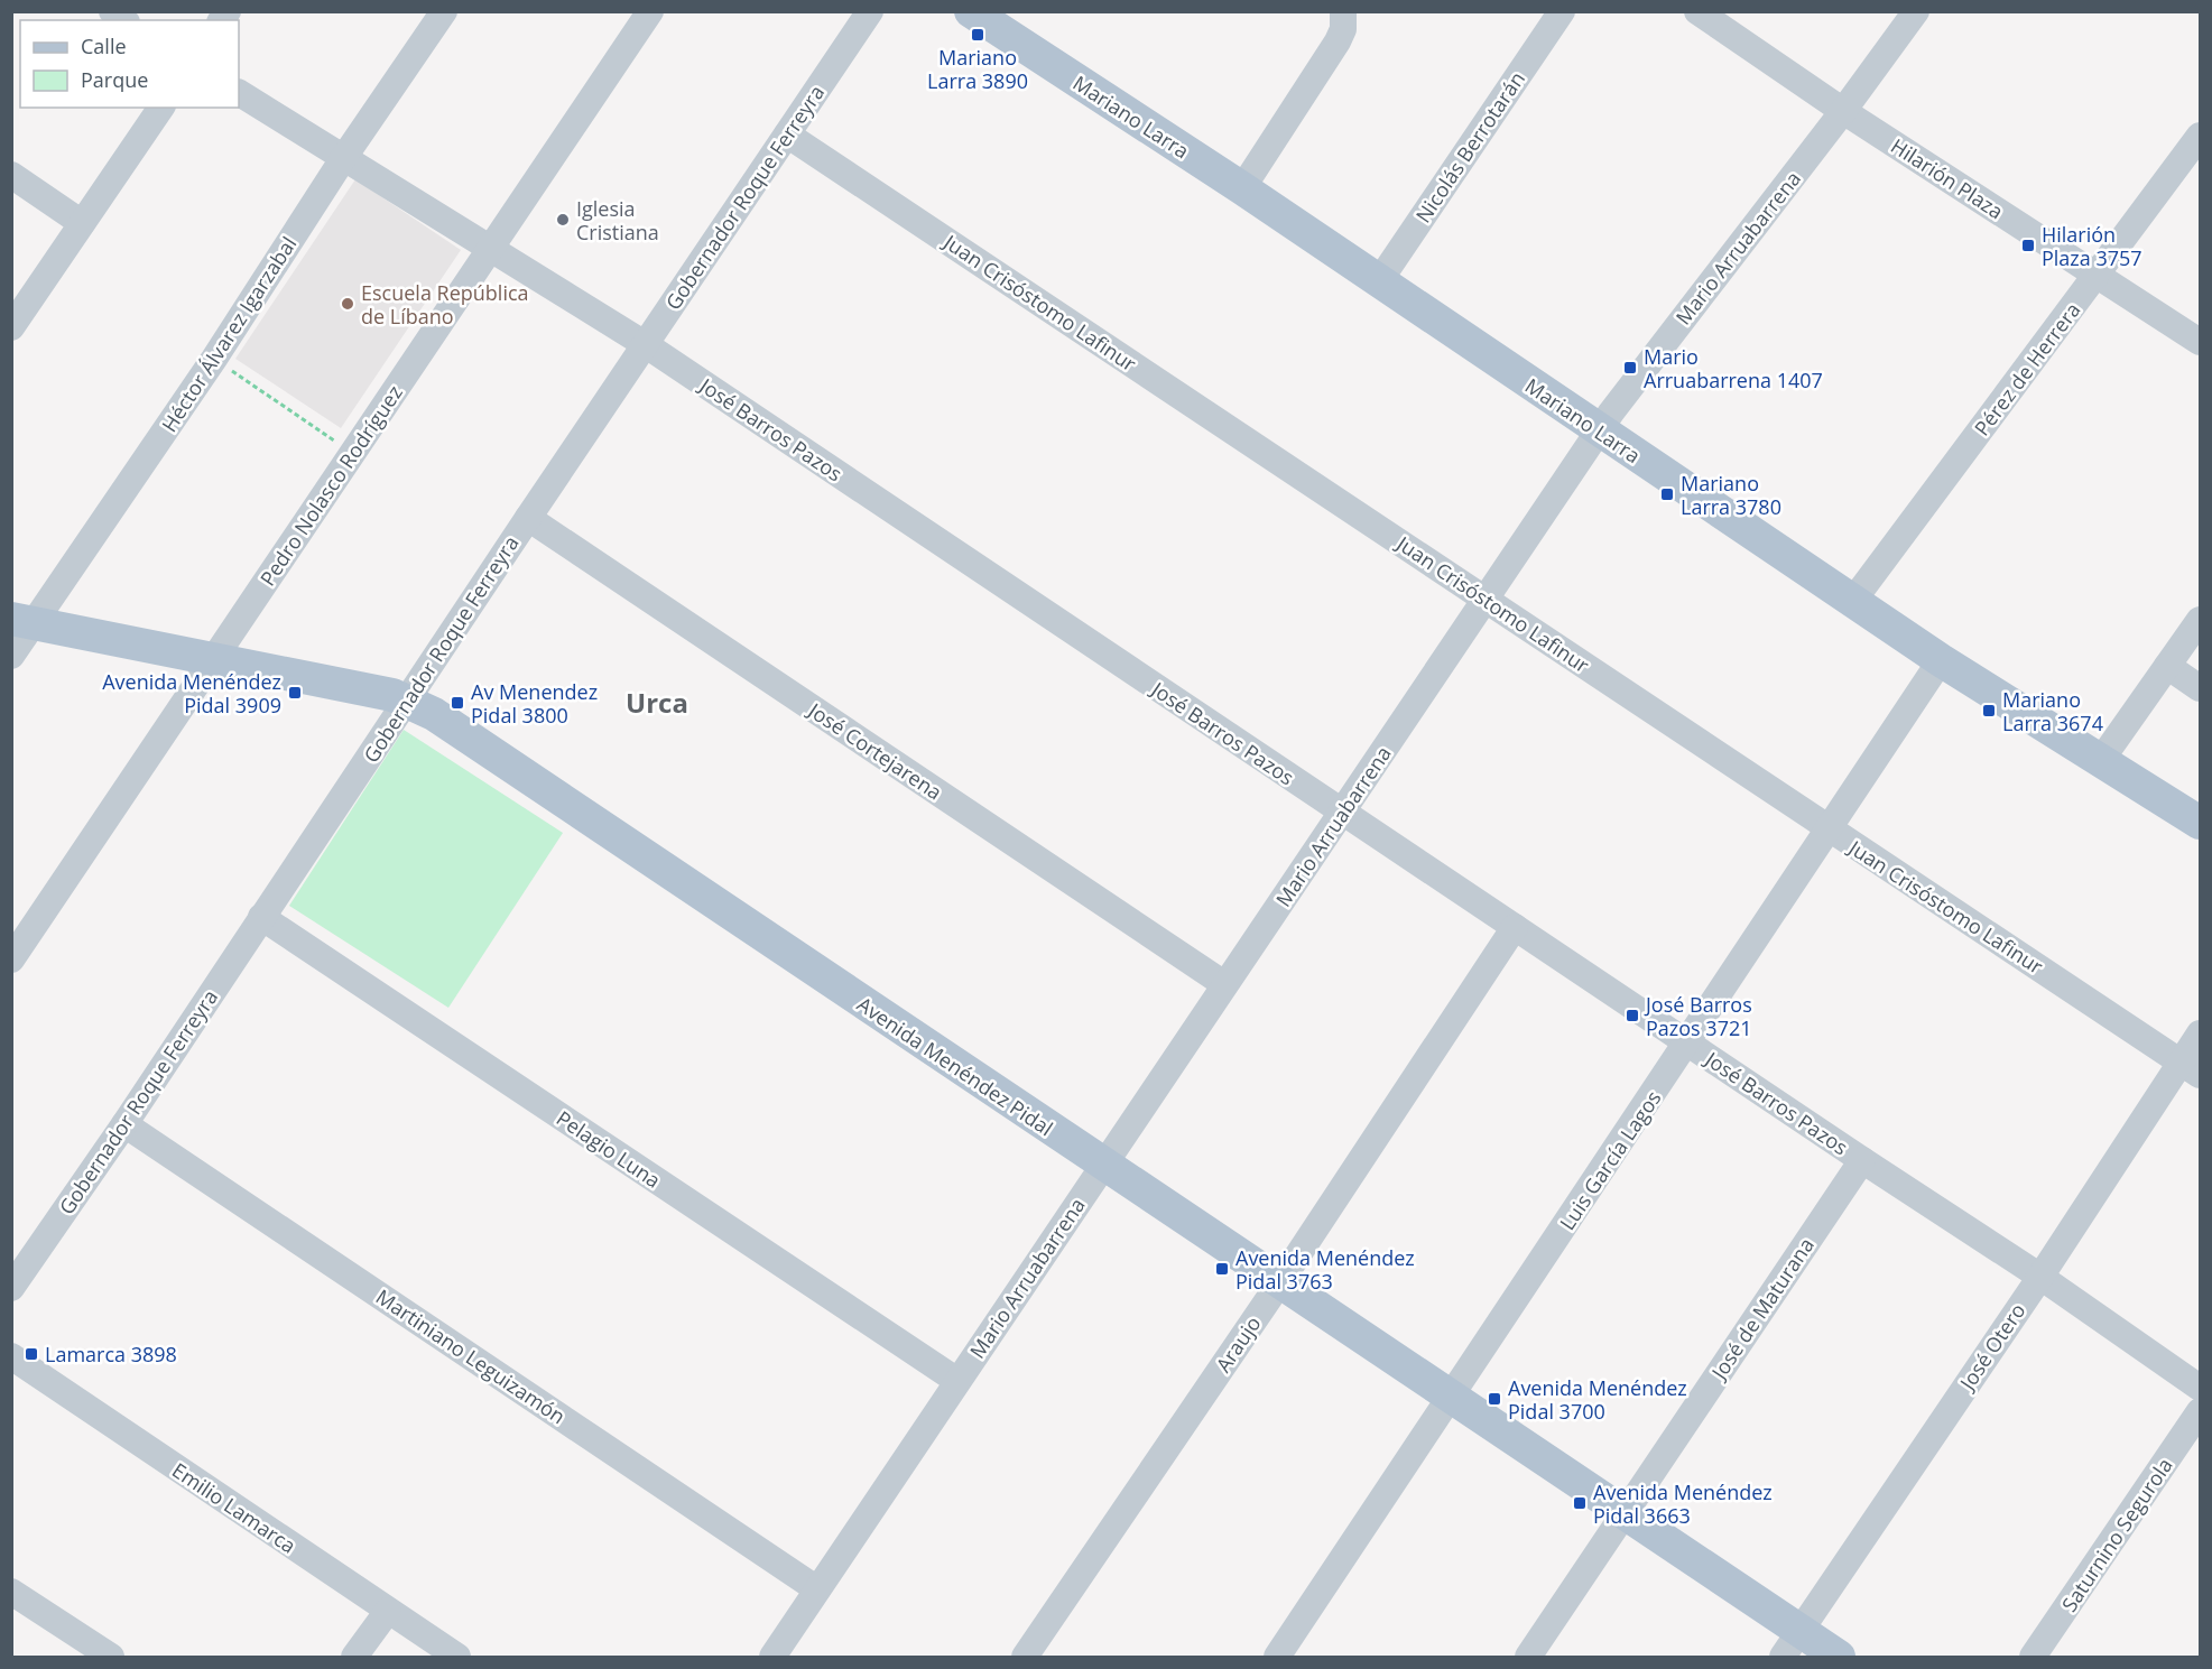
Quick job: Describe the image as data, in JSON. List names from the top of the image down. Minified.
{"streets":{"main road":["Mariano Larra","Avenida Menéndez Pidal"],"street":["Nicolás Berrotarán","Hilarión Plaza","Gobernador Roque Ferreyra","Mario Arruabarrena","Juan Crisóstomo Lafinur","Héctor Álvarez Igarzabal","Pérez de Herrera","José Barros Pazos","Pedro Nolasco Rodríguez","José Cortejarena","Pelagio Luna","Luis García Lagos","José de Maturana","Araujo","José Otero","Martiniano Leguizamón","Emilio Lamarca","Saturnino Segurola"]},"crossings":[["Mariano Larra","Nicolás Berrotarán"],["Mariano Larra","Mario Arruabarrena"],["Mariano Larra","Pérez de Herrera"],["Mariano Larra","Luis García Lagos"],["Hilarión Plaza","Mario Arruabarrena"],["Hilarión Plaza","Pérez de Herrera"],["Gobernador Roque Ferreyra","Juan Crisóstomo Lafinur"],["Gobernador Roque Ferreyra","José Barros Pazos"],["Gobernador Roque Ferreyra","José Cortejarena"],["Gobernador Roque Ferreyra","Avenida Menéndez Pidal"],["Gobernador Roque Ferreyra","Pelagio Luna"],["Gobernador Roque Ferreyra","Martiniano Leguizamón"],["Mario Arruabarrena","Juan Crisóstomo Lafinur"],["Mario Arruabarrena","José Barros Pazos"],["Mario Arruabarrena","José Cortejarena"],["Mario Arruabarrena","Avenida Menéndez Pidal"],["Mario Arruabarrena","Pelagio Luna"],["Mario Arruabarrena","Martiniano Leguizamón"],["Juan Crisóstomo Lafinur","Luis García Lagos"],["Juan Crisóstomo Lafinur","José Otero"],["Héctor Álvarez Igarzabal","José Barros Pazos"],["Héctor Álvarez Igarzabal","Avenida Menéndez Pidal"],["José Barros Pazos","Pedro Nolasco Rodríguez"],["José Barros Pazos","Luis García Lagos"],["José Barros Pazos","José de Maturana"],["José Barros Pazos","Araujo"],["José Barros Pazos","José Otero"],["Pedro Nolasco Rodríguez","Avenida Menéndez Pidal"],["Avenida Menéndez Pidal","Luis García Lagos"],["Avenida Menéndez Pidal","José de Maturana"],["Avenida Menéndez Pidal","Araujo"],["Avenida Menéndez Pidal","José Otero"]],"districts":["Urca"],"places":{"transit":["Mariano Larra 3890","Hilarión Plaza 3757","Mario Arruabarrena 1407","Mariano Larra 3780","Avenida Menéndez Pidal 3909","Av Menendez Pidal 3800","Mariano Larra 3674","José Barros Pazos 3721","Avenida Menéndez Pidal 3763","Lamarca 3898","Avenida Menéndez Pidal 3700","Avenida Menéndez Pidal 3663"],"other":["Iglesia Cristiana","Escuela República de Líbano"]},"legend":["Calle","Parque"]}
